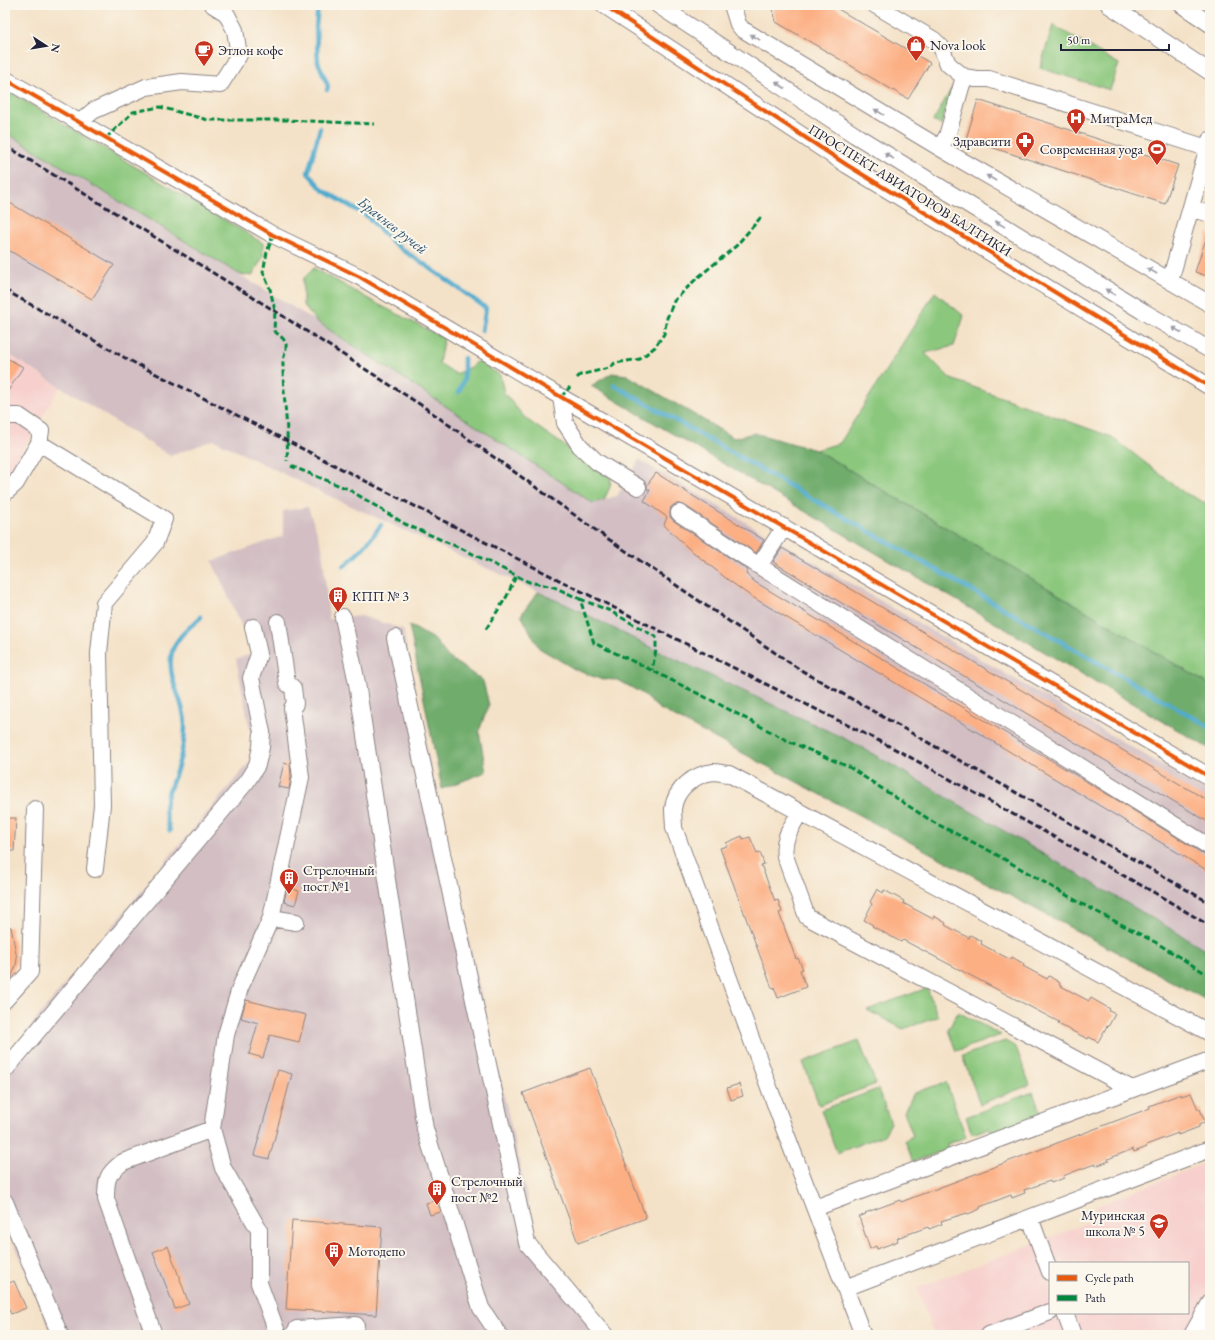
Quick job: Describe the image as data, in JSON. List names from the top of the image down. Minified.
{"streets":{"street":["ПРОСПЕКТ АВИАТОРОВ БАЛТИКИ"]},"water":["Брачнев ручей"],"places":{"shop":["Nova look"],"cafe":["Этлон кофе"],"hospital":["МитраМед"],"pharmacy":["Здравсити"],"sports":["Современная yoga"],"building":["КПП № 3","Стрелочный пост №1","Стрелочный пост №2","Мотодепо"],"school or university":["Муринская школа № 5"]},"legend":["Cycle path","Path"],"scale_bar":"50 m","north":"right"}
